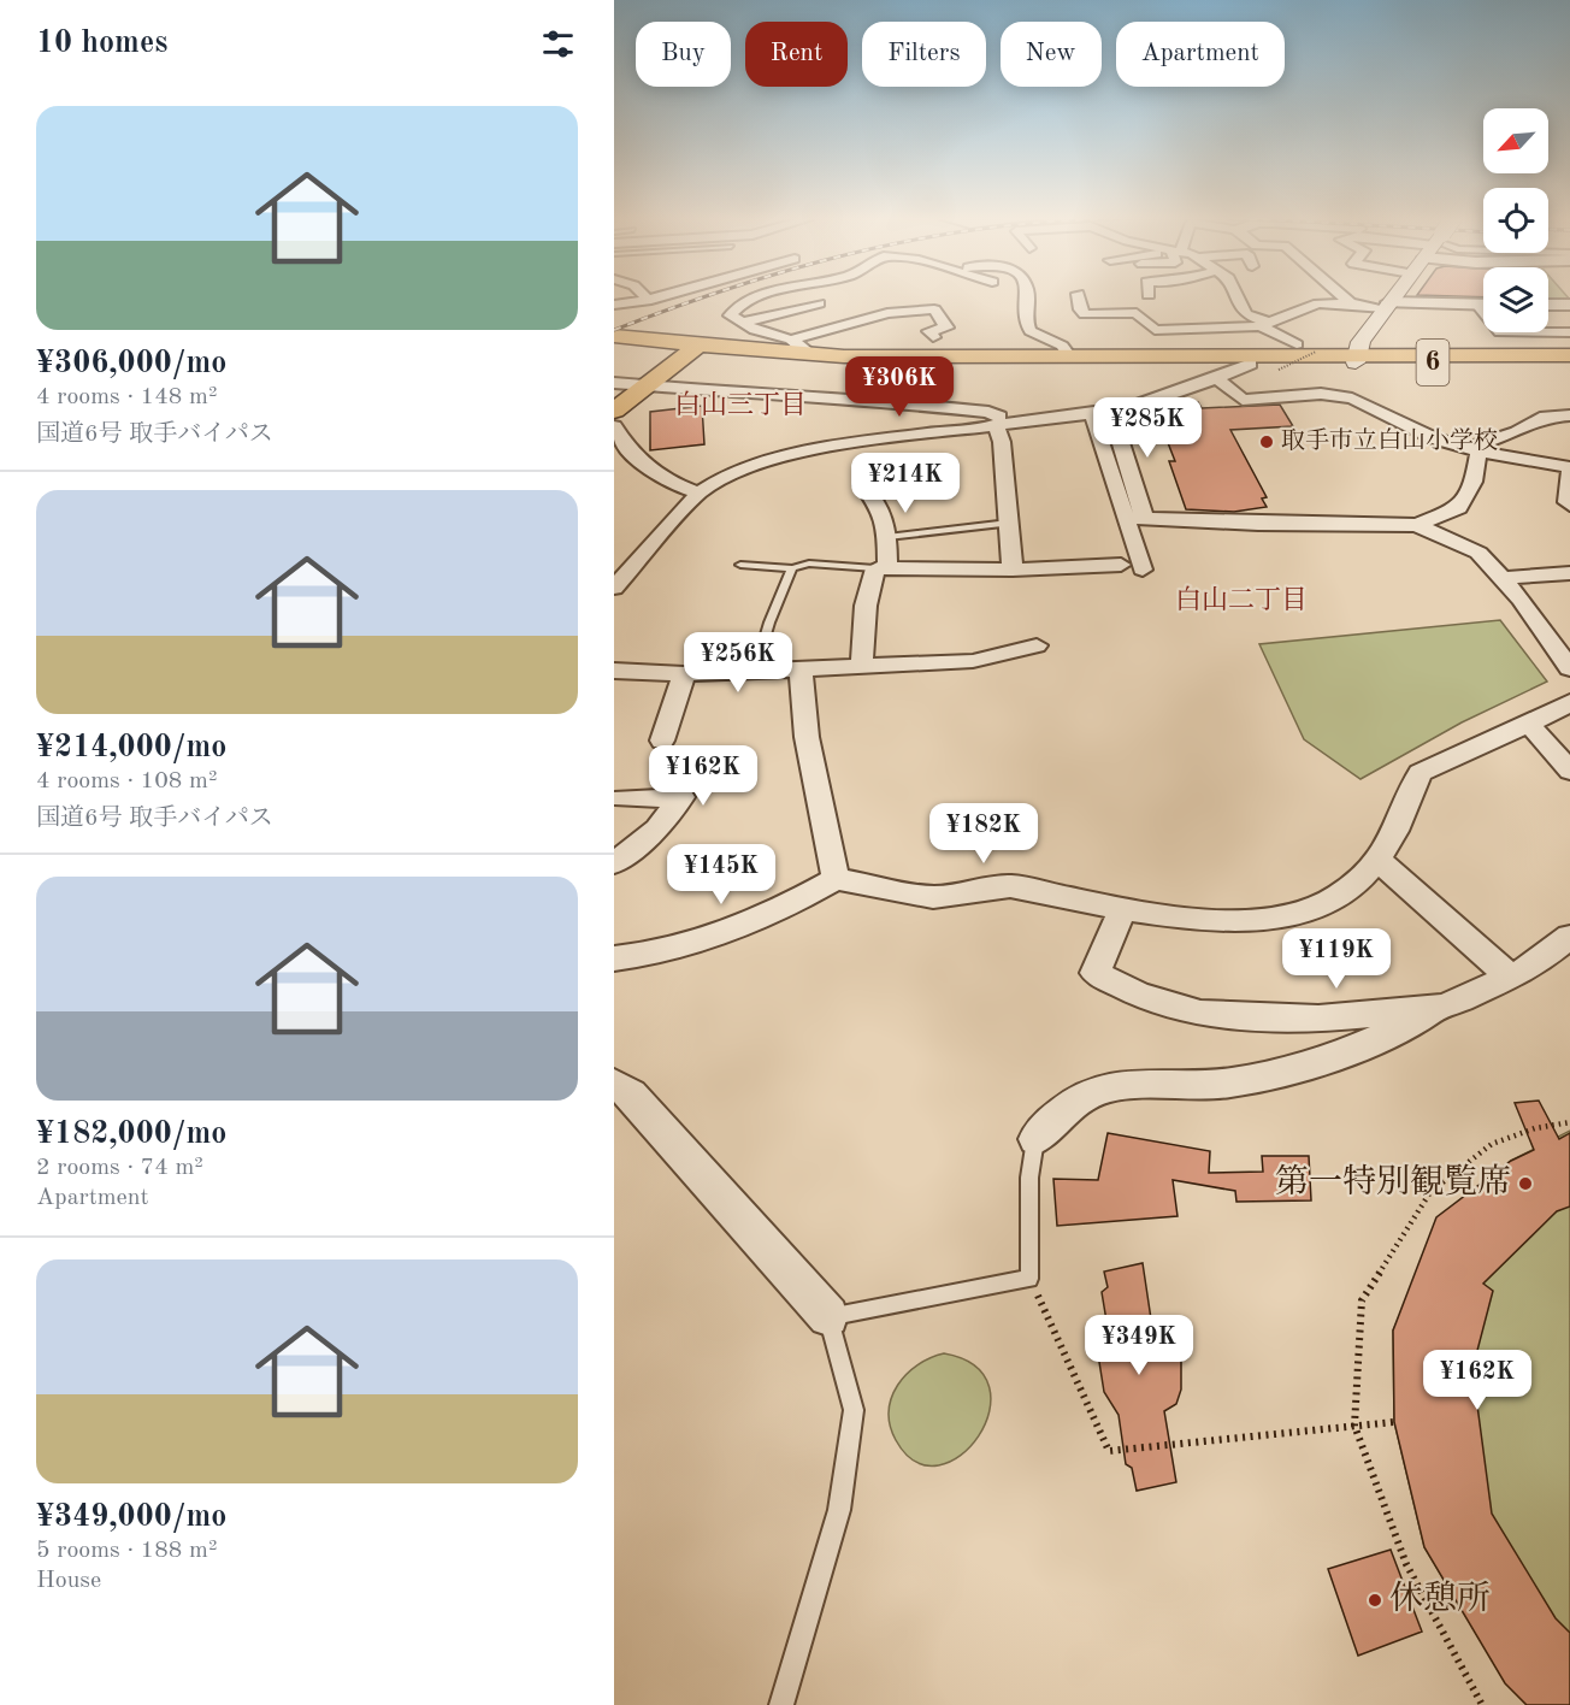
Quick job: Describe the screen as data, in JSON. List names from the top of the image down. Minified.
{"streets":{"highway":["6"]},"districts":["白山三丁目","白山二丁目"],"places":["取手市立白山小学校","第一特別観覧席","休憩所"],"north":"bottom left","page":{"heading":"10 homes","chip":["Buy","Rent","Filters","New","Apartment"],"list":[{"name":"¥306,000/mo","note":"4 rooms · 148 m² · 国道6号 取手バイパス"},{"name":"¥214,000/mo","note":"4 rooms · 108 m² · 国道6号 取手バイパス"},{"name":"¥182,000/mo","note":"2 rooms · 74 m² · Apartment"},{"name":"¥349,000/mo","note":"5 rooms · 188 m² · House"}],"price":["¥306K","¥285K","¥214K","¥256K","¥162K","¥182K","¥145K","¥119K","¥349K","¥162K"]}}
